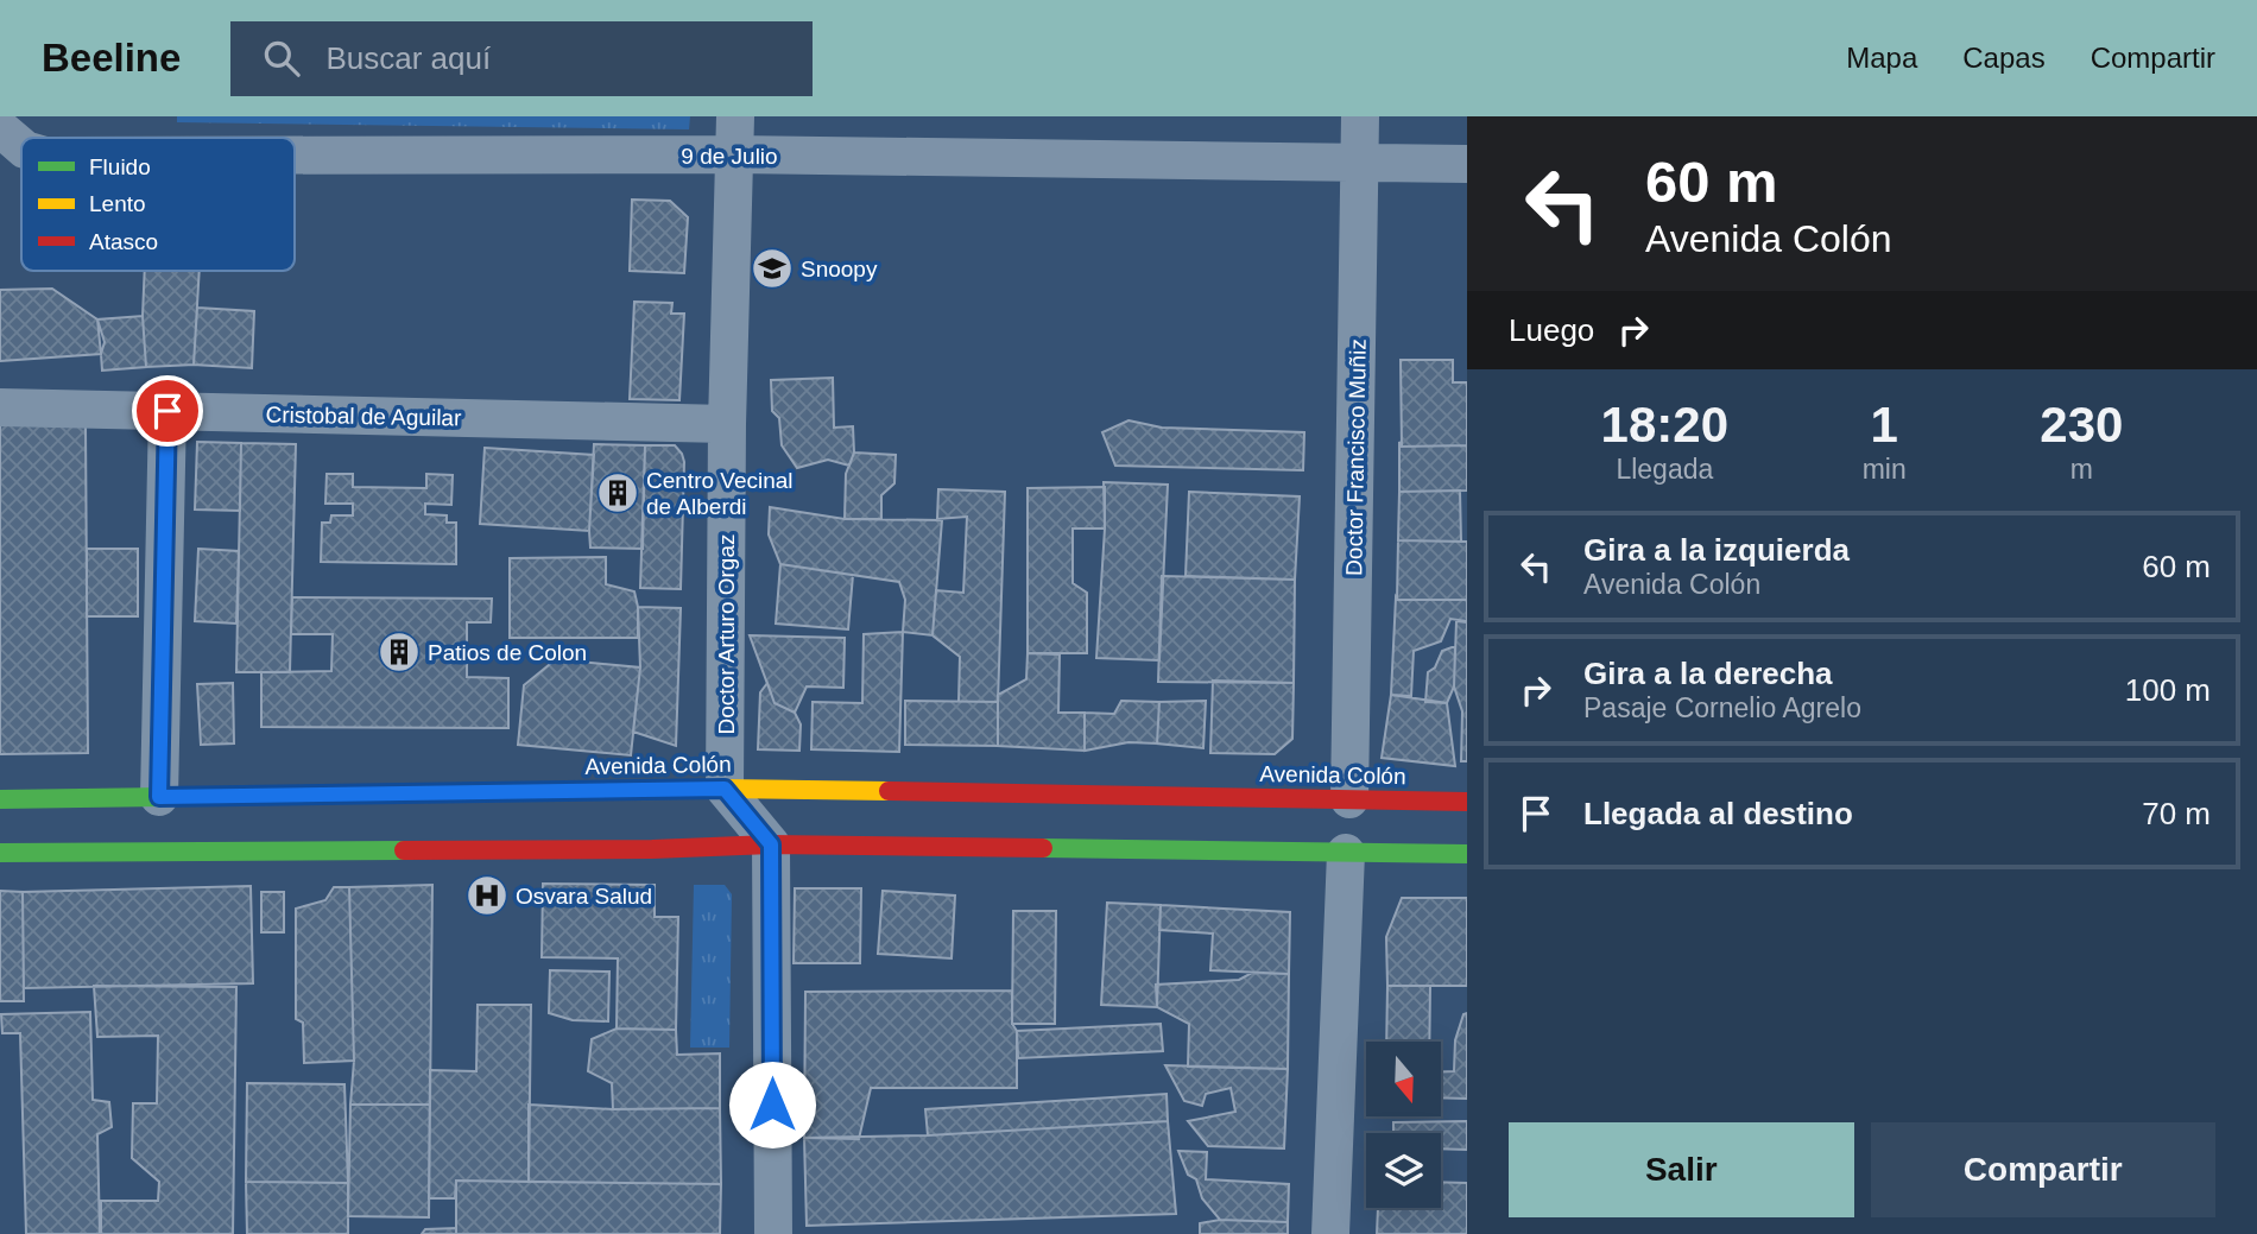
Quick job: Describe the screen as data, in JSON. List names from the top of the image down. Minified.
{"streets":{"main road":["Avenida Colón"],"street":["9 de Julio","Cristobal de Aguilar","Doctor Francisco Muñiz","Doctor Arturo Orgaz"]},"crossings":[["9 de Julio","Doctor Francisco Muñiz"],["9 de Julio","Doctor Arturo Orgaz"],["Cristobal de Aguilar","Doctor Arturo Orgaz"],["Doctor Francisco Muñiz","Avenida Colón"],["Doctor Arturo Orgaz","Avenida Colón"]],"places":{"school or university":["Snoopy"],"building":["Centro Vecinal de Alberdi","Patios de Colon"],"hospital":["Osvara Salud"]},"legend":["Fluido","Lento","Atasco"],"north":"bottom","page":{"header":"Beeline","search":"Buscar aquí","nav":["Mapa","Capas","Compartir"],"turn":["60 m","Avenida Colón"],"then":"Luego","eta":["18:20","Llegada","1","min","230","m"],"list":[{"name":"Gira a la izquierda","note":"Avenida Colón","value":"60 m"},{"name":"Gira a la derecha","note":"Pasaje Cornelio Agrelo","value":"100 m"},{"name":"Llegada al destino","value":"70 m"}],"buttons":["Salir","Compartir"]}}
